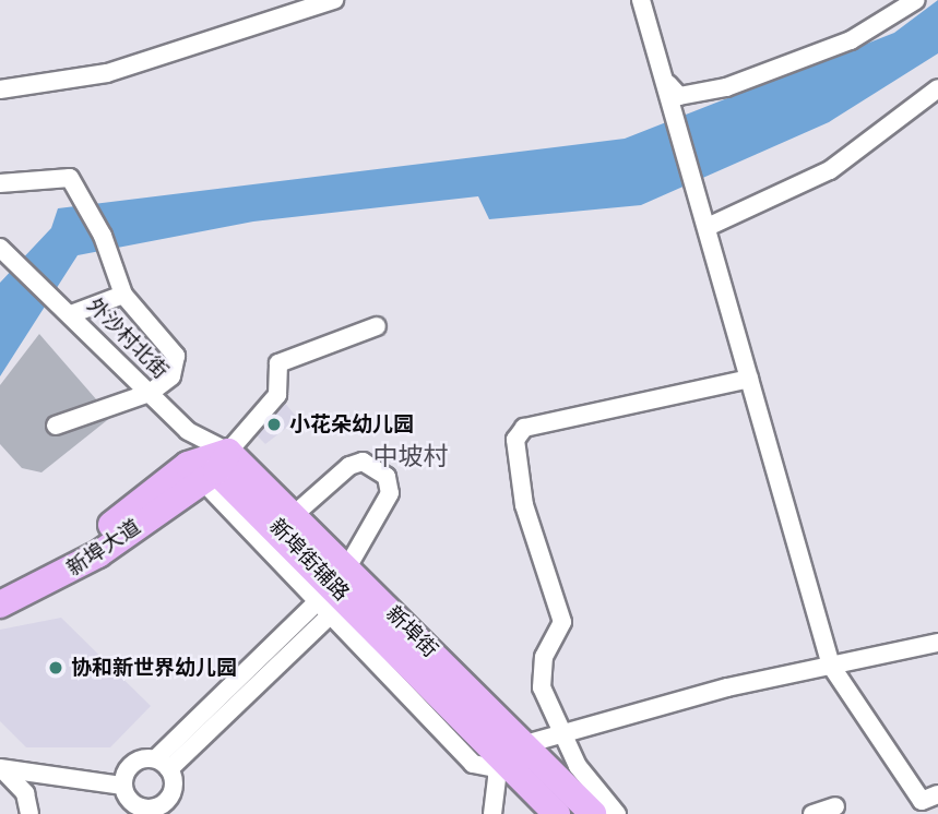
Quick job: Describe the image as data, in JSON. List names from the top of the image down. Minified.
{"streets":{"main road":["新埠大道","新埠街"],"street":["外沙村北街","新埠街辅路"]},"crossings":[["外沙村北街","新埠大道"],["外沙村北街","新埠街辅路"],["外沙村北街","新埠街"],["新埠大道","新埠街辅路"],["新埠大道","新埠街"],["新埠街辅路","新埠街"]],"districts":["中坡村"],"places":["小花朵幼儿园","协和新世界幼儿园"]}
